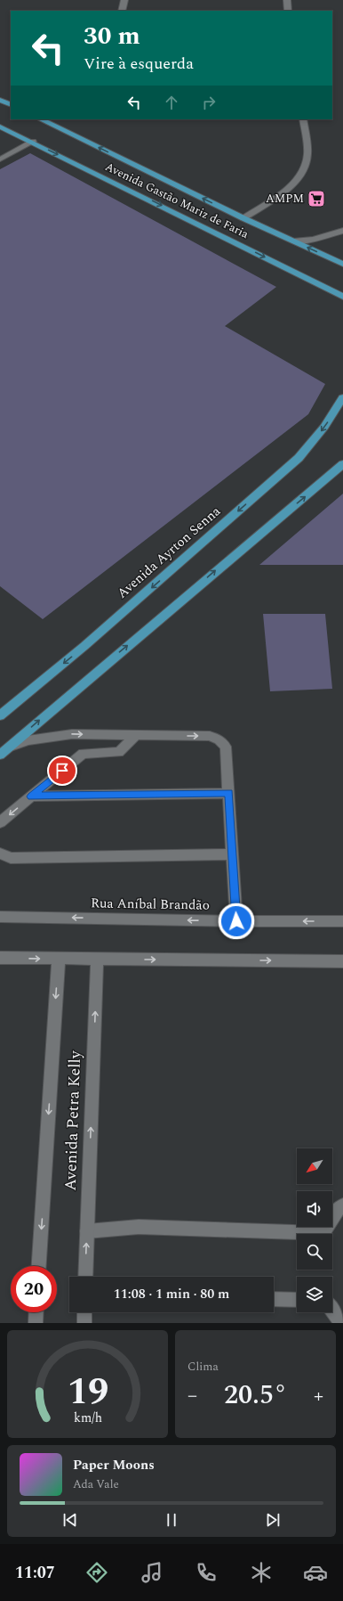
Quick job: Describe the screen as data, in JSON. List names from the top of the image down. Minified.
{"streets":{"main road":["Avenida Gastão Mariz de Faria","Avenida Ayrton Senna"],"street":["Rua Aníbal Brandão","Avenida Petra Kelly"]},"places":{"supermarket":["AMPM"]},"north":"bottom left","page":{"turn":["30 m","Vire à esquerda"],"limit":"20","trip":"11:08 · 1 min · 80 m","tile":"Clima","heat":["−","20.5°","+"],"song":["Paper Moons","Ada Vale"],"tabs":"11:07","gauge":["19","km/h"]}}
